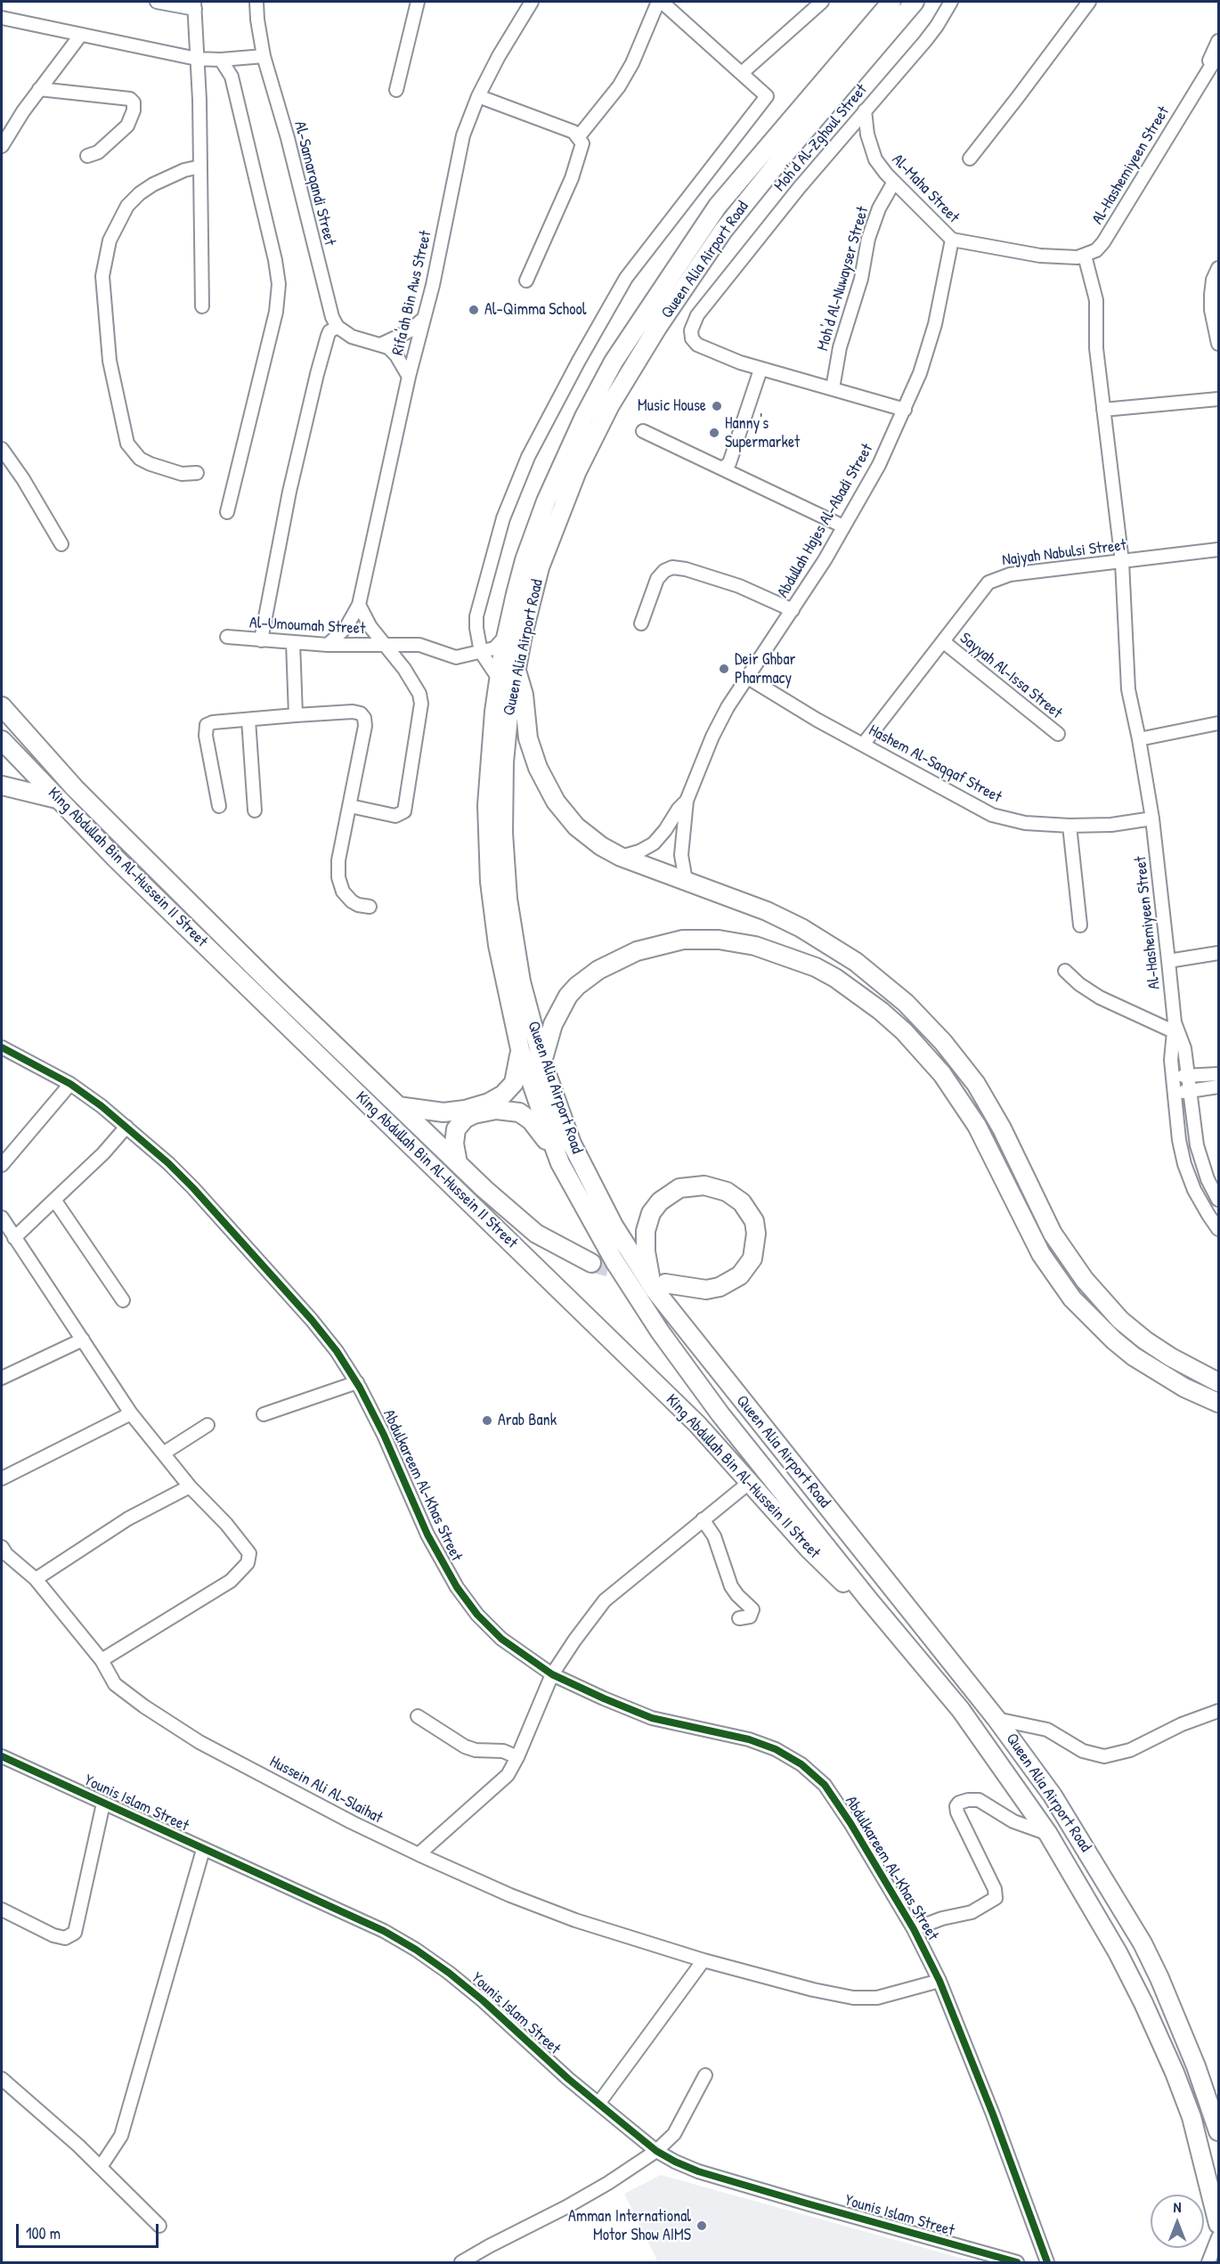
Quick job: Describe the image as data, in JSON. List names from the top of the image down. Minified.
{"streets":{"highway":["Queen Alia Airport Road","King Abdullah Bin Al-Hussein II Street"],"street":["Moh'd Al-Zghoul Street","Al-Hashemiyeen Street","Al-Samarqandi Street","Al-Maha Street","Moh'd Al-Nuwayser Street","Rifa'ah Bin Aws Street","Abdullah Hajes Al-Abadi Street","Najyah Nabulsi Street","Al-Umoumah Street","Sayyah Al-Issa Street","Hashem Al-Saqqaf Street","Abdulkareem Al-Khas Street","Hussein Ali Al-Slaihat","Younis Islam Street"]},"crossings":[["Moh'd Al-Zghoul Street","Al-Maha Street"],["Moh'd Al-Zghoul Street","Moh'd Al-Nuwayser Street"],["Moh'd Al-Zghoul Street","Abdullah Hajes Al-Abadi Street"],["Al-Hashemiyeen Street","Al-Maha Street"],["Al-Hashemiyeen Street","Hashem Al-Saqqaf Street"],["Al-Maha Street","Moh'd Al-Nuwayser Street"],["Al-Maha Street","Abdullah Hajes Al-Abadi Street"],["Queen Alia Airport Road","Al-Umoumah Street"],["Queen Alia Airport Road","King Abdullah Bin Al-Hussein II Street"],["Rifa'ah Bin Aws Street","Al-Umoumah Street"],["Abdullah Hajes Al-Abadi Street","Hashem Al-Saqqaf Street"],["Najyah Nabulsi Street","Sayyah Al-Issa Street"],["Najyah Nabulsi Street","Hashem Al-Saqqaf Street"],["Abdulkareem Al-Khas Street","Hussein Ali Al-Slaihat"]],"places":["Al-Qimma School","Music House","Hanny's Supermarket","Deir Ghbar Pharmacy","Arab Bank","Amman International Motor Show AIMS"],"scale_bar":"100 m","north":"top"}
